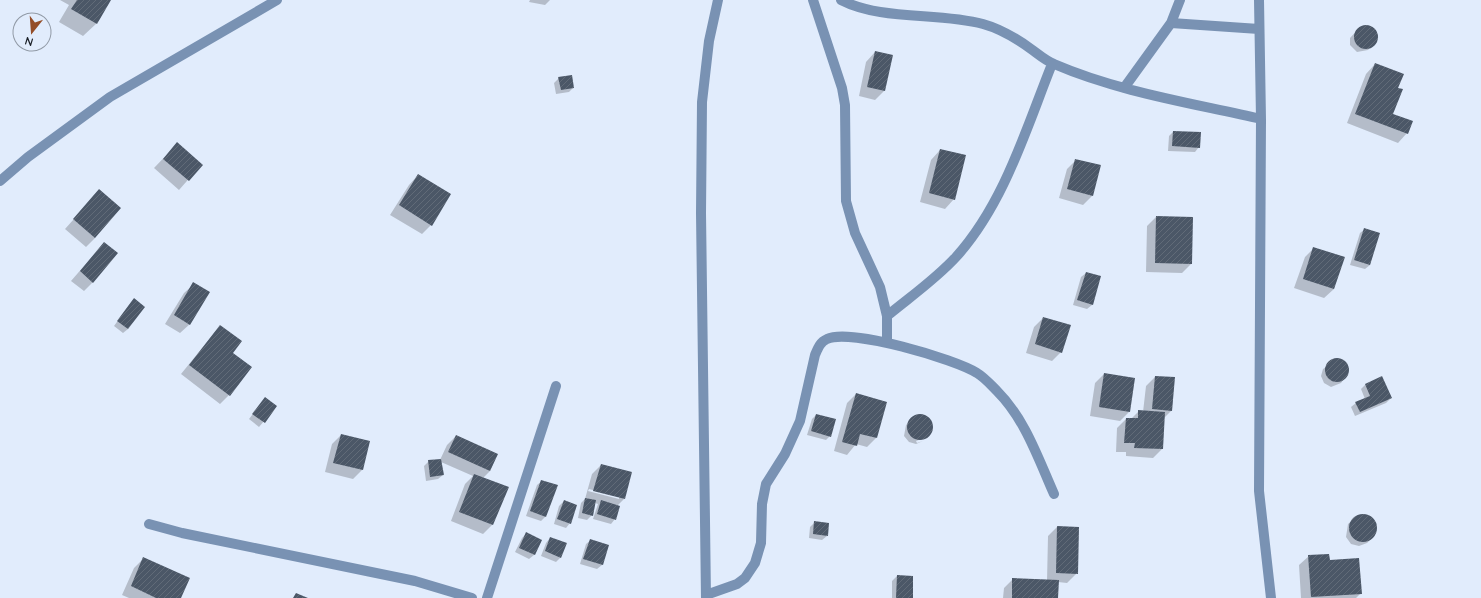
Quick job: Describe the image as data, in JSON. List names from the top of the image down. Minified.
{"north":"bottom"}
